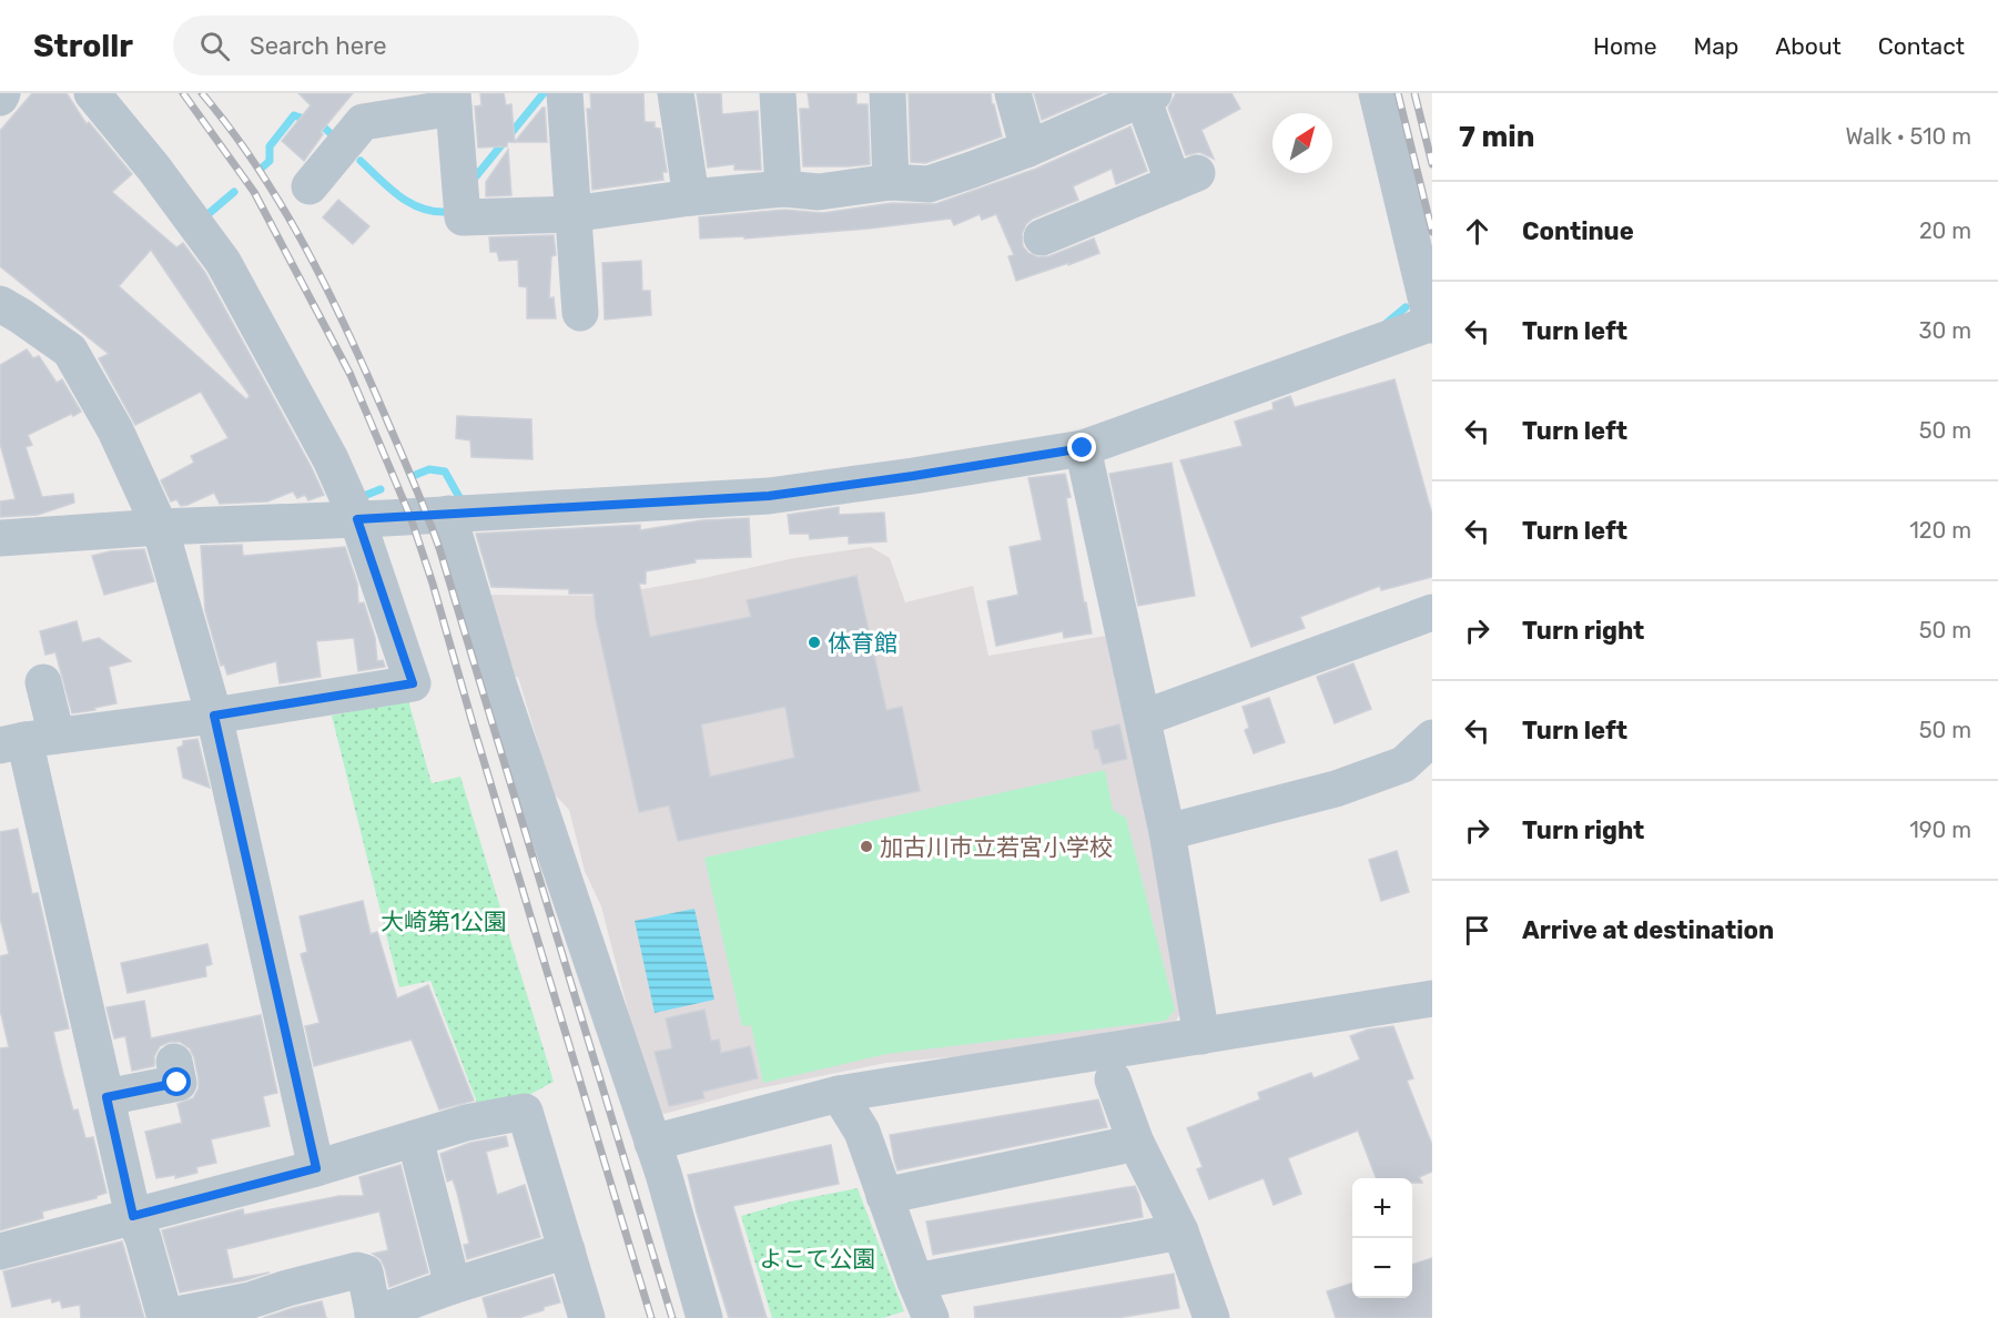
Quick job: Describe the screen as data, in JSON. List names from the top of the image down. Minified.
{"parks":["大崎第1公園","よこて公園"],"places":["体育館","加古川市立若宮小学校"],"north":"top right","page":{"header":"Strollr","search":"Search here","nav":["Home","Map","About","Contact"],"heading":["7 min","Walk · 510 m"],"list":[["Continue","20 m"],["Turn left","30 m"],["Turn left","50 m"],["Turn left","120 m"],["Turn right","50 m"],["Turn left","50 m"],["Turn right","190 m"],"Arrive at destination"],"map_buttons":["+","−"]}}
